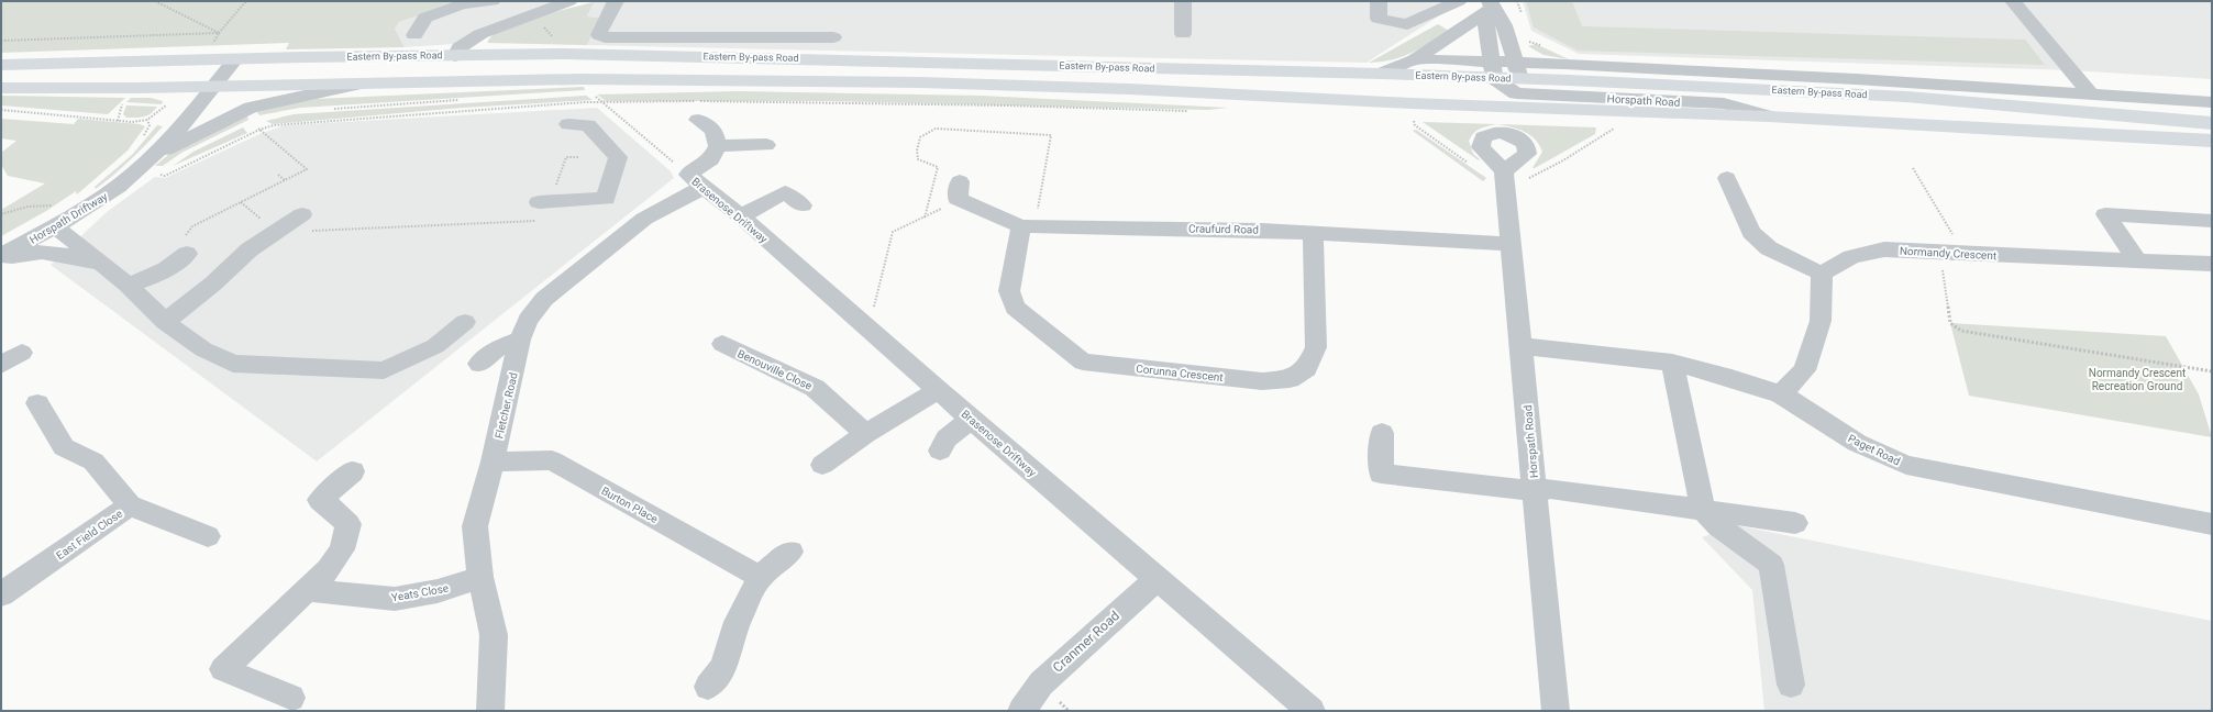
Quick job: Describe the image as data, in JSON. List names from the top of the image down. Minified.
{"streets":{"highway":["Eastern By-pass Road"],"street":["Horspath Road","Brasenose Driftway","Horspath Driftway","Craufurd Road","Normandy Crescent","Benouville Close","Corunna Crescent","Fletcher Road","Paget Road","Burton Place","East Field Close","Yeats Close","Cranmer Road"]},"crossings":[["Eastern By-pass Road","Horspath Road"],["Horspath Road","Craufurd Road"],["Horspath Road","Paget Road"],["Brasenose Driftway","Fletcher Road"],["Brasenose Driftway","Cranmer Road"],["Craufurd Road","Corunna Crescent"],["Fletcher Road","Burton Place"],["Fletcher Road","Yeats Close"]],"parks":["Normandy Crescent Recreation Ground"]}
